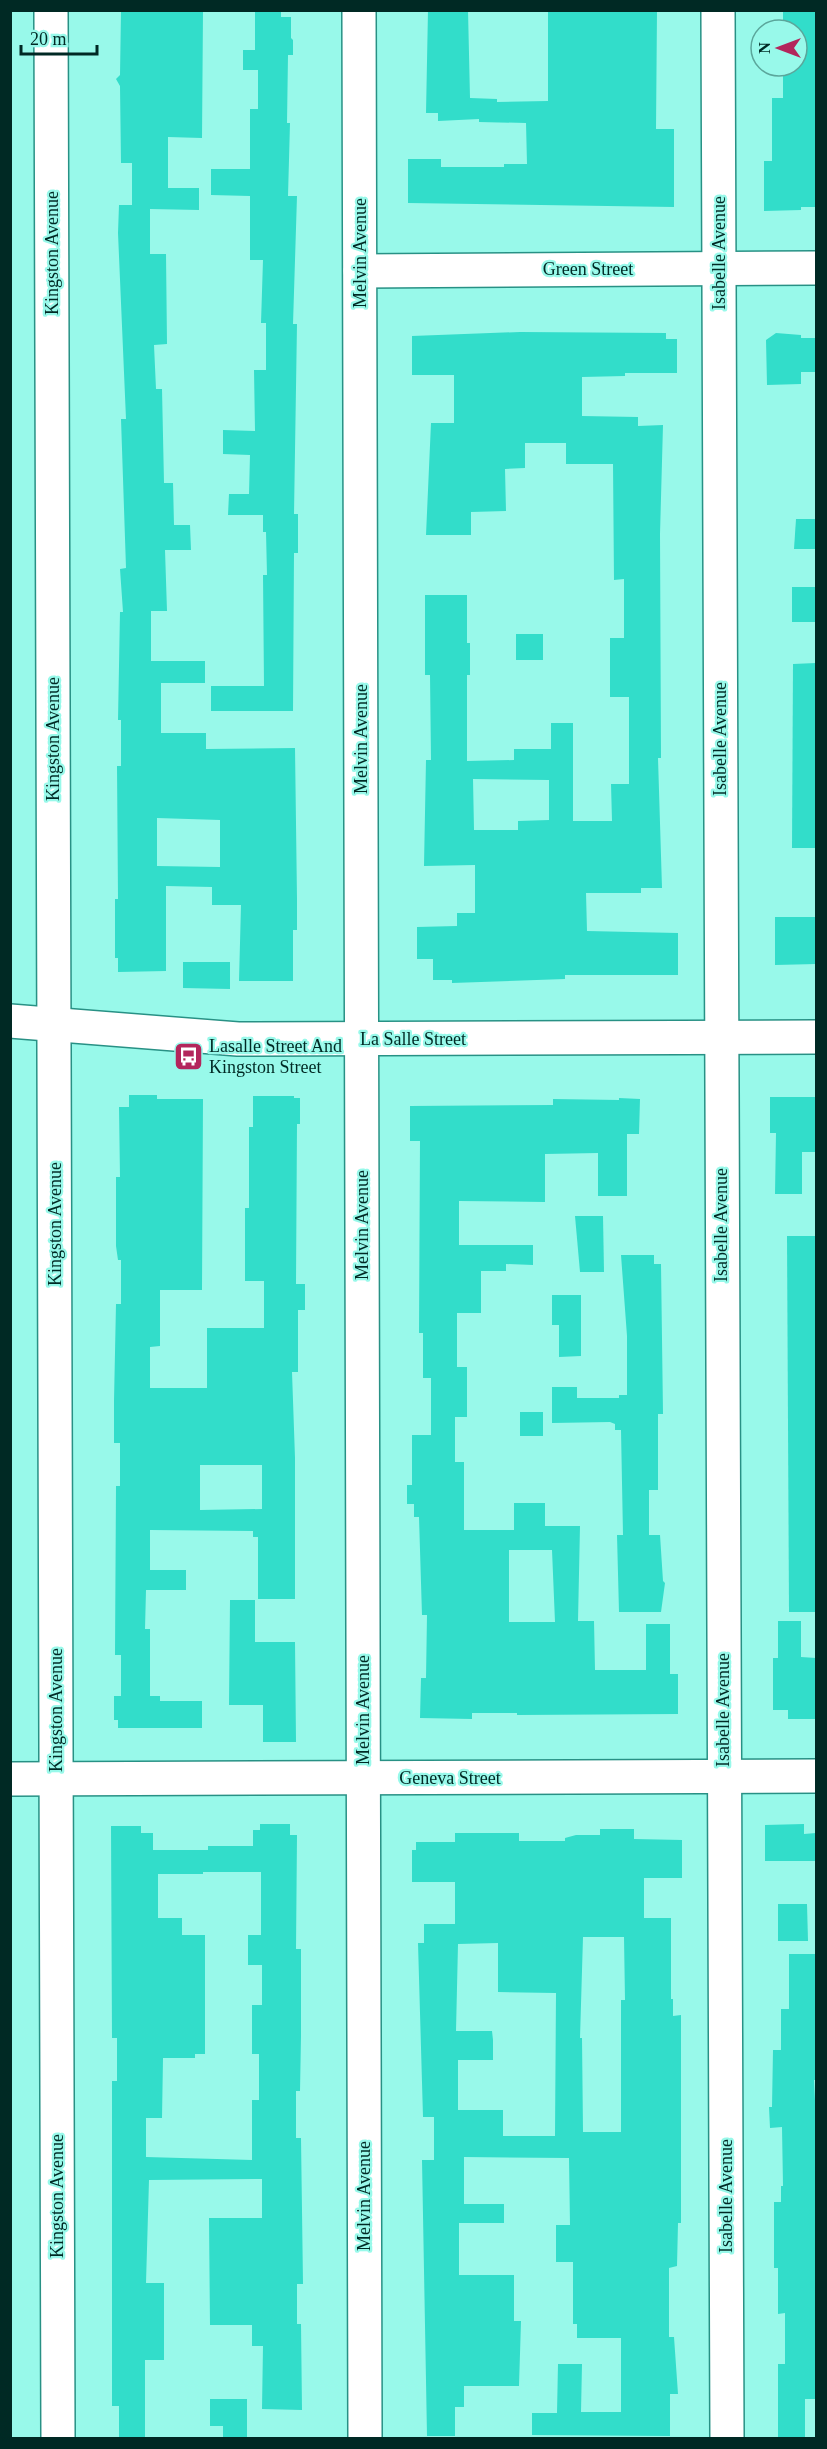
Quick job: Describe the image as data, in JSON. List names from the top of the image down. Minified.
{"streets":{"street":["Kingston Avenue","Melvin Avenue","Isabelle Avenue","Green Street","La Salle Street","Geneva Street"]},"crossings":[["Kingston Avenue","La Salle Street"],["Kingston Avenue","Geneva Street"],["Melvin Avenue","Green Street"],["Melvin Avenue","La Salle Street"],["Melvin Avenue","Geneva Street"],["Isabelle Avenue","Green Street"],["Isabelle Avenue","La Salle Street"],["Isabelle Avenue","Geneva Street"]],"places":{"bus stop":["Lasalle Street And Kingston Street"]},"scale_bar":"20 m","north":"left"}
